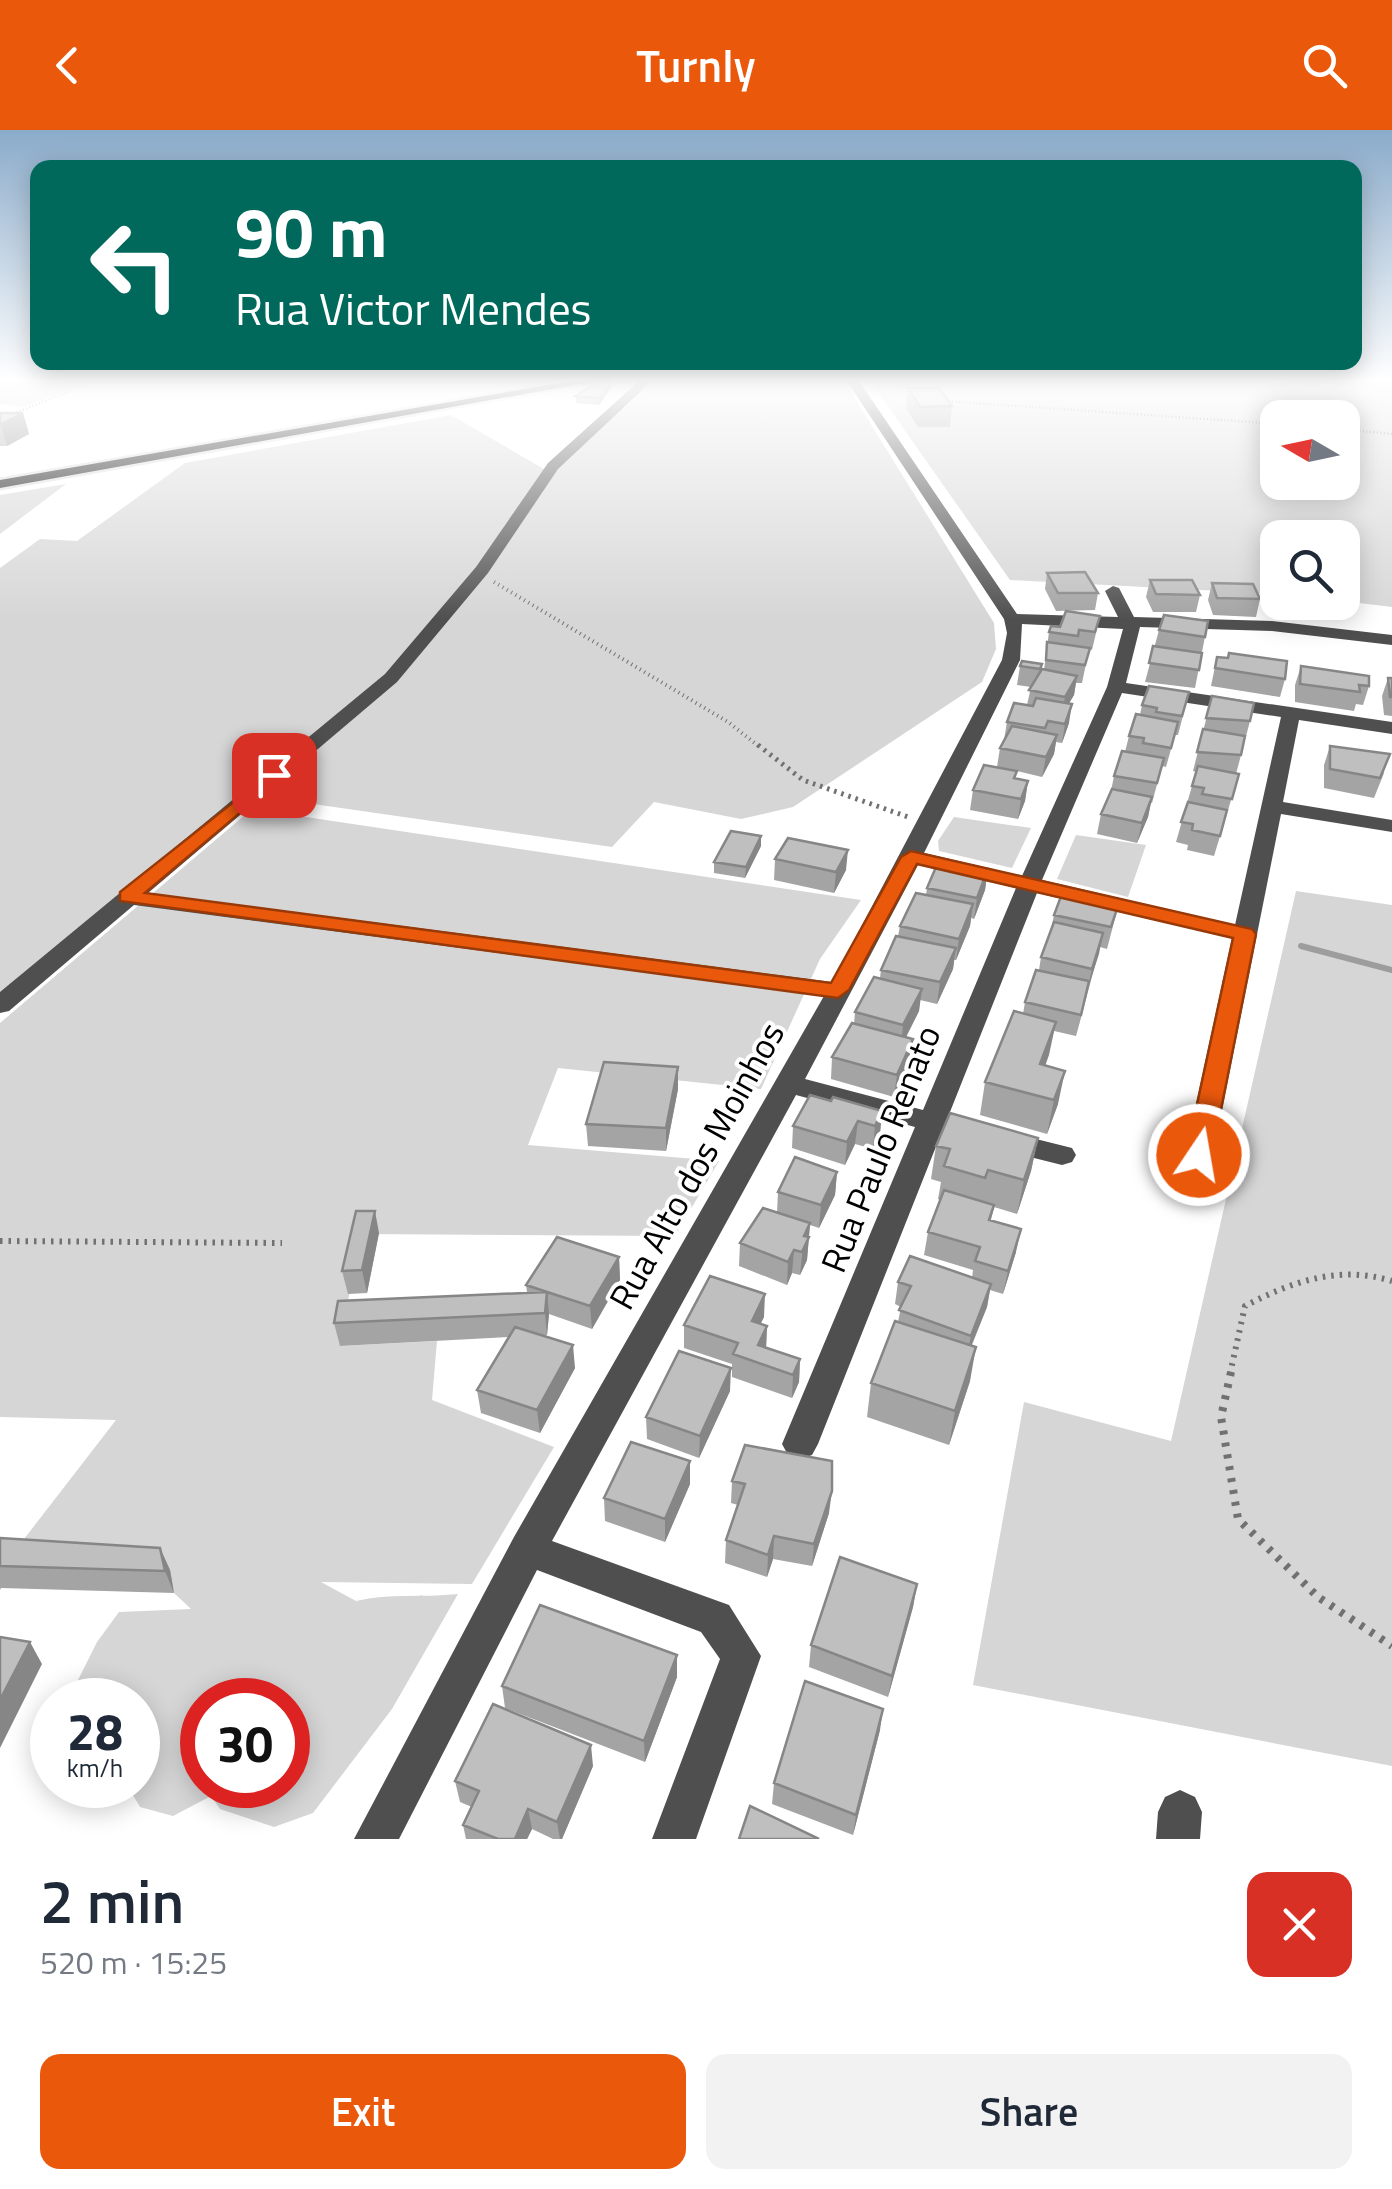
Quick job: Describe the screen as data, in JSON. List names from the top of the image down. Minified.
{"streets":{"street":["Rua Paulo Renato","Rua Alto dos Moinhos"]},"north":"left","page":{"header":"Turnly","turn":["90 m","Rua Victor Mendes"],"speed":"28 km/h","limit":"30","heading":["2 min","520 m · 15:25"],"buttons":["Exit","Share"]}}
